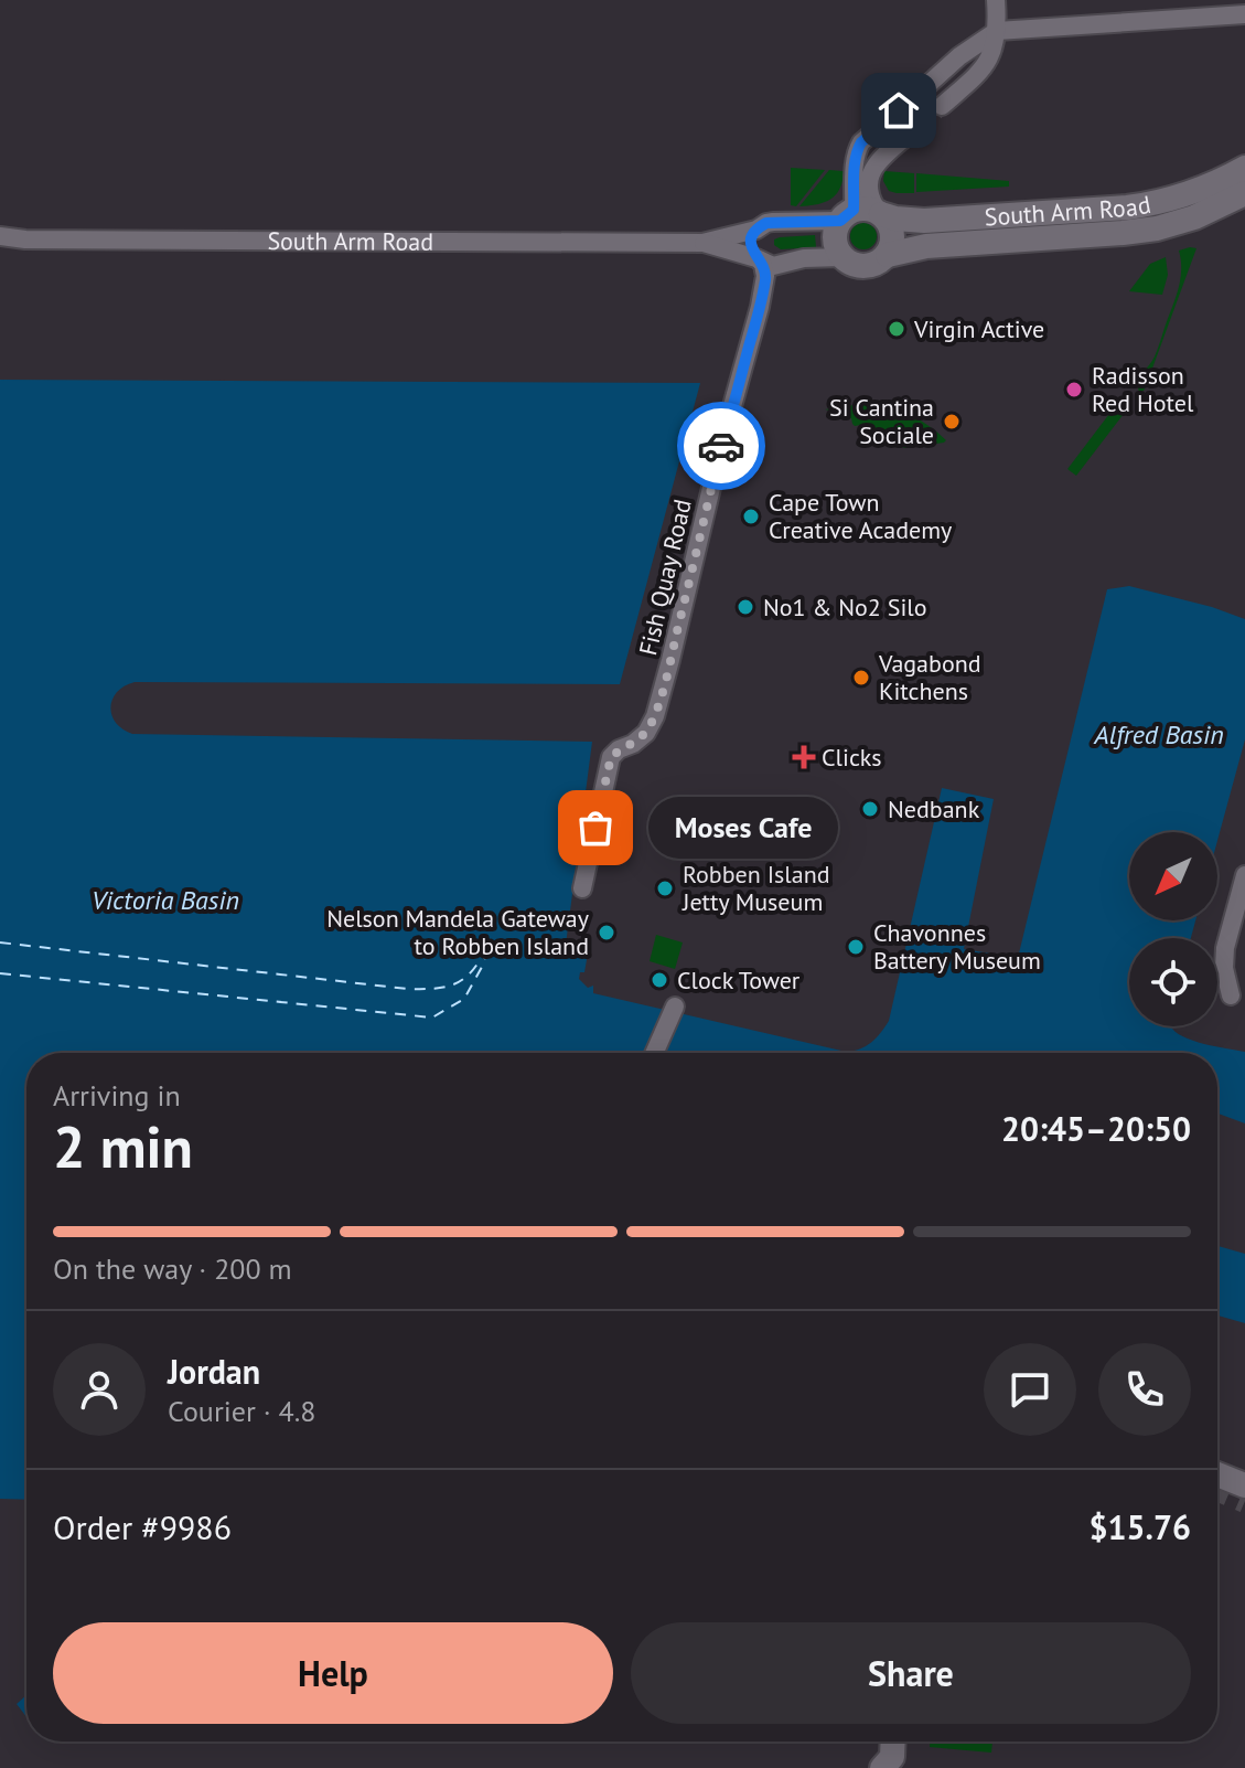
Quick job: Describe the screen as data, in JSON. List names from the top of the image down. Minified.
{"streets":{"street":["South Arm Road","Fish Quay Road"]},"crossings":[["South Arm Road","Fish Quay Road"]],"water":["Alfred Basin","Victoria Basin"],"places":{"other":["Virgin Active","Radisson Red Hotel","Si Cantina Sociale","Cape Town Creative Academy","No1 & No2 Silo","Vagabond Kitchens","Nedbank","Moses Cafe","Robben Island Jetty Museum","Nelson Mandela Gateway to Robben Island","Chavonnes Battery Museum","Clock Tower"],"health":["Clicks"]},"north":"bottom left","page":{"bubble":"Moses Cafe","heading":["2 min","Arriving in","20:45–20:50"],"panel":["Jordan","Courier · 4.8","Order #9986","$15.76"],"bar":"On the way · 200 m","buttons":["Help","Share"]}}
